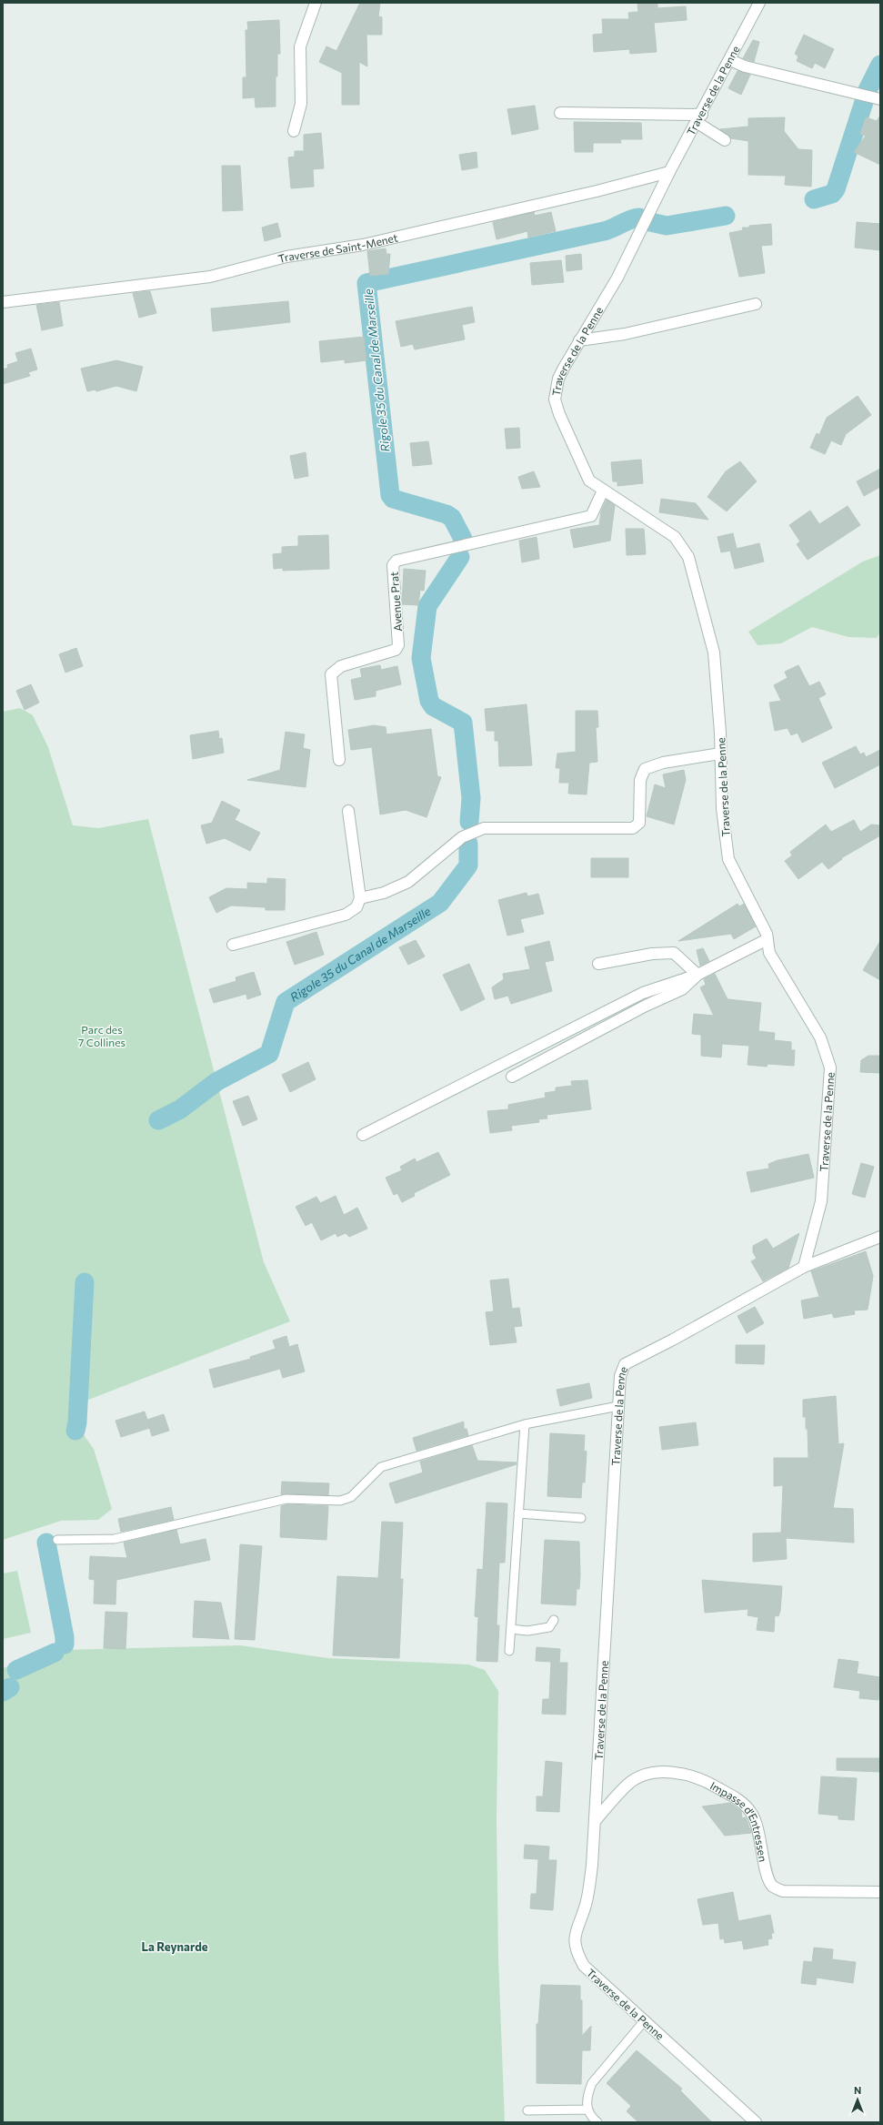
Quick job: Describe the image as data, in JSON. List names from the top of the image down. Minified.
{"streets":{"street":["Traverse de la Penne","Traverse de Saint-Menet","Avenue Prat","Impasse d'Entressen"]},"crossings":[["Traverse de la Penne","Traverse de Saint-Menet"],["Traverse de la Penne","Avenue Prat"],["Traverse de la Penne","Impasse d'Entressen"]],"districts":["La Reynarde"],"water":["Rigole 35 du Canal de Marseille"],"parks":["Parc des 7 Collines"],"north":"top"}
